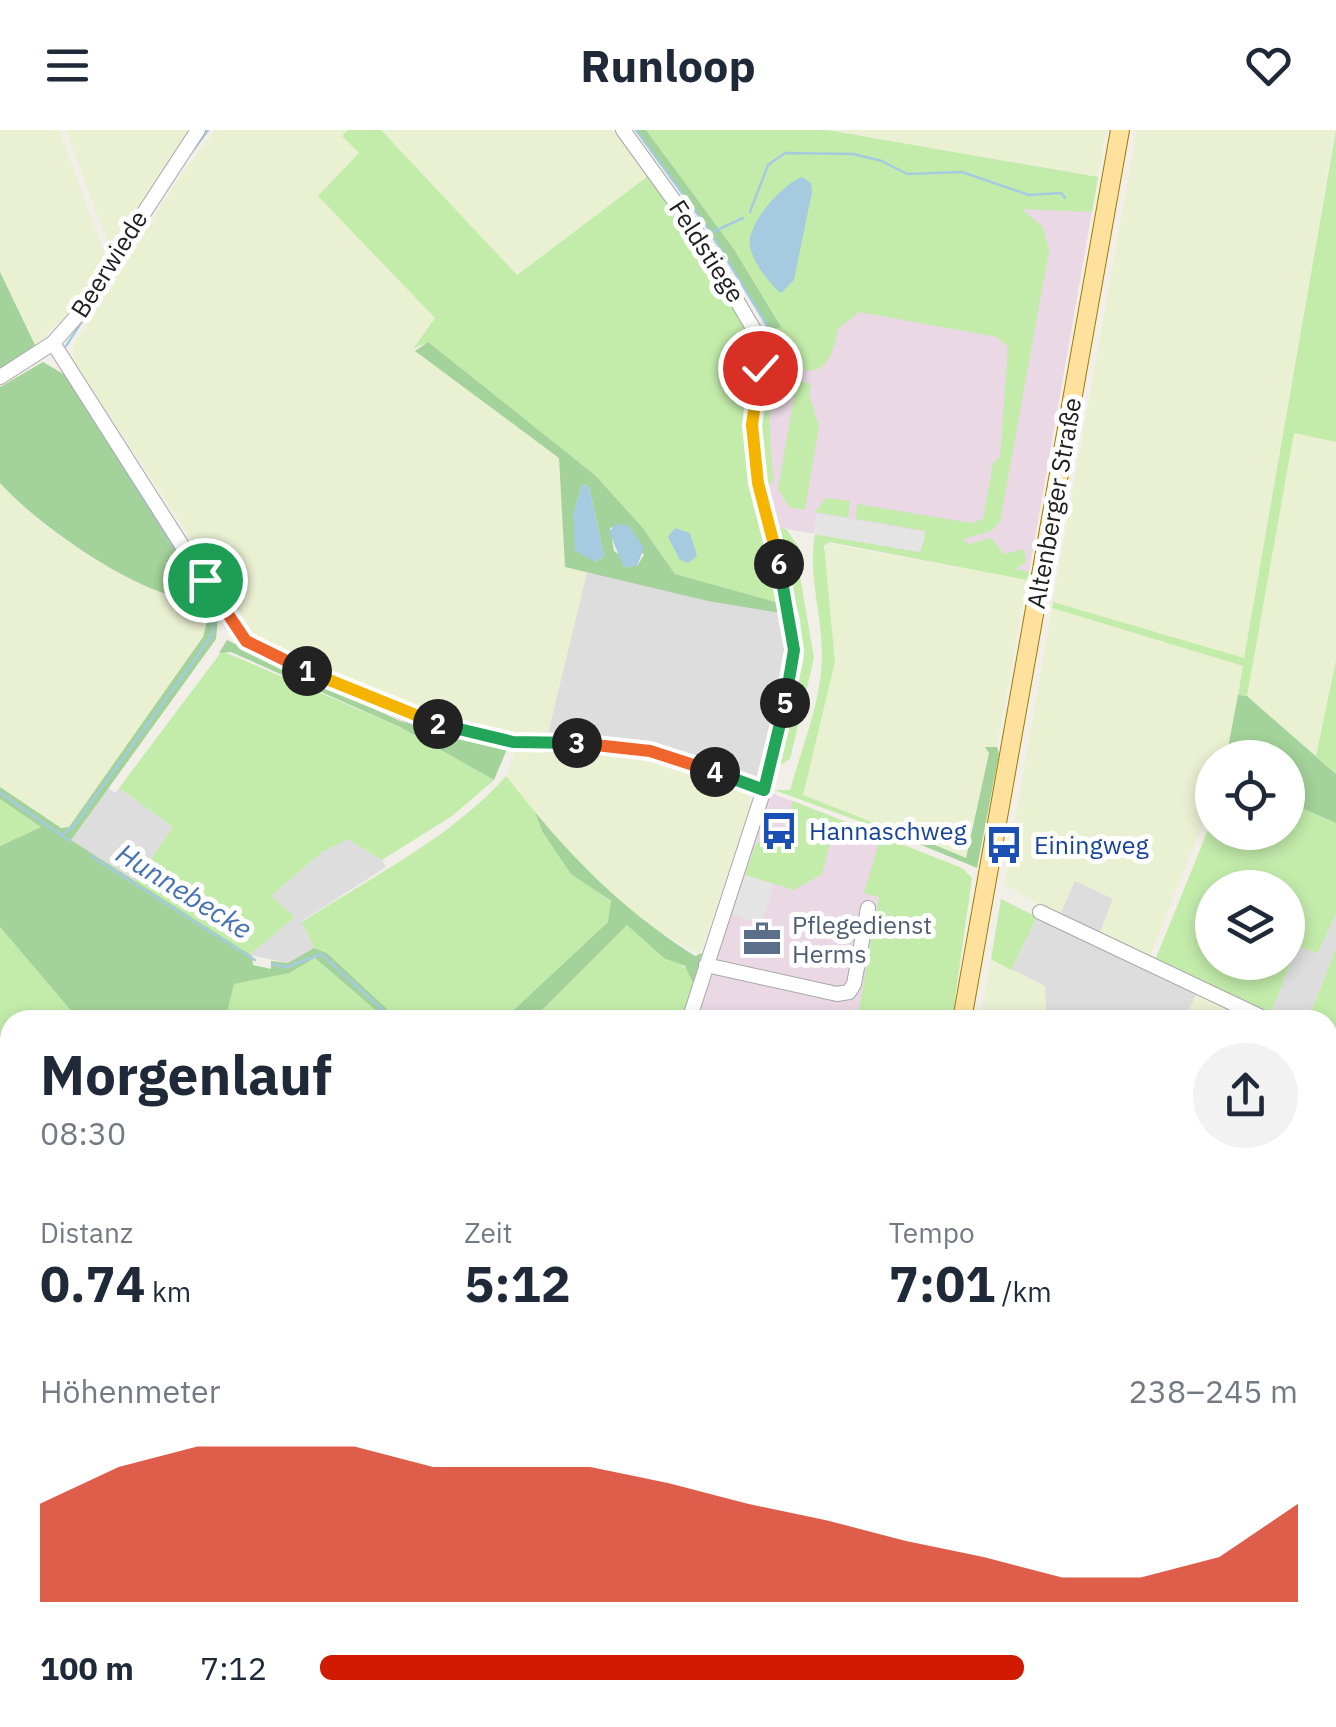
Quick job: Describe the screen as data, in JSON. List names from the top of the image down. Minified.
{"streets":{"main road":["Altenberger Straße"],"street":["Feldstiege","Beerwiede"]},"water":["Hunnebecke"],"places":{"bus stop":["Hannaschweg","Einingweg"],"office":["Pflegedienst Herms"]},"page":{"header":"Runloop","pins":["6","1","5","2","3","4"],"heading":["Morgenlauf","08:30"],"stats":[["Distanz","0.74 km"],["Zeit","5:12"],["Tempo","7:01 /km"]],"chart":["Höhenmeter","238–245 m"],"list":[{"name":"100 m","note":"7:12"}]}}
